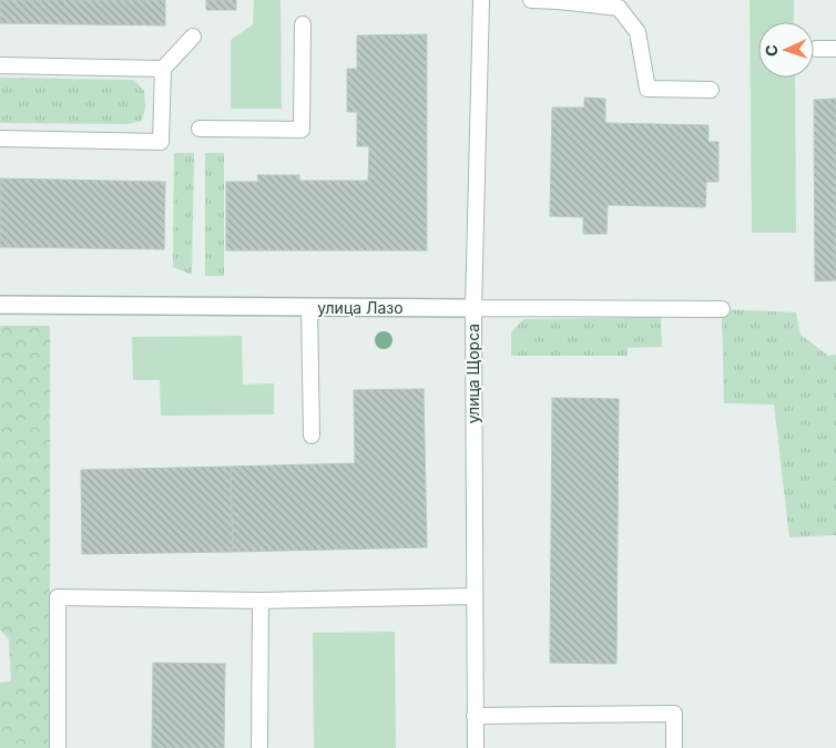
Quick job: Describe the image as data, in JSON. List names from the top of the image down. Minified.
{"streets":{"street":["улица Лазо"],"lane":["улица Щорса"]},"crossings":[["улица Лазо","улица Щорса"]],"north":"left"}
